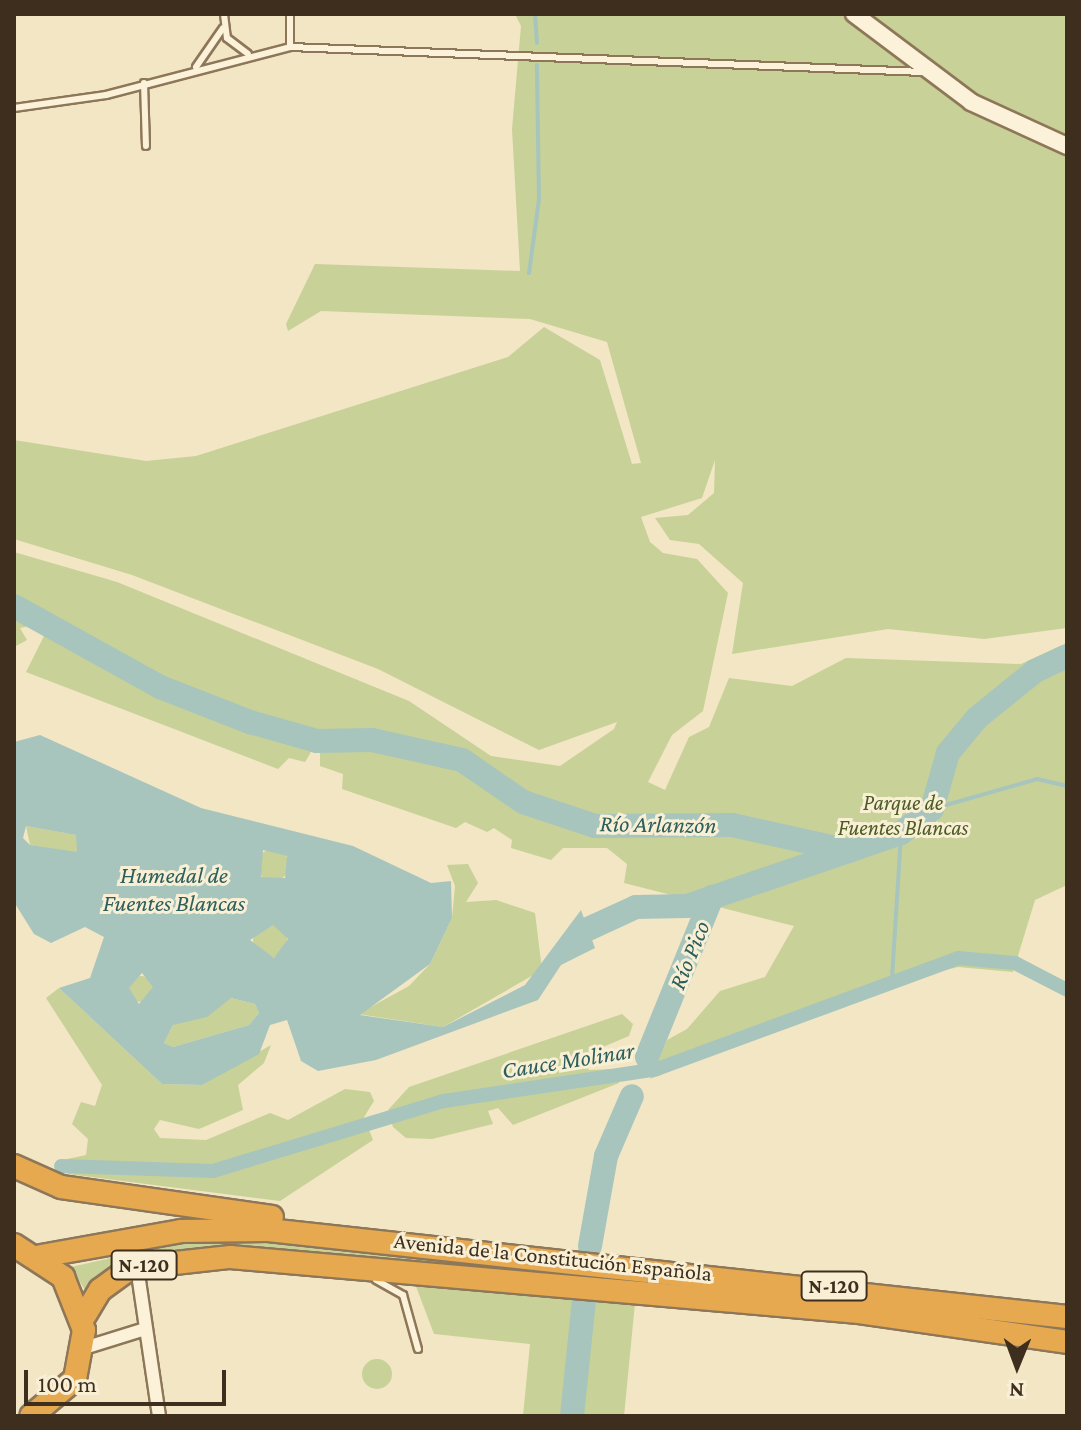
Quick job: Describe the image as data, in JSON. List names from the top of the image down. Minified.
{"streets":{"highway":["Avenida de la Constitución Española","N-120"]},"water":["Río Arlanzón","Humedal de Fuentes Blancas","Río Pico","Cauce Molinar"],"parks":["Parque de Fuentes Blancas"],"scale_bar":"100 m","north":"bottom"}
